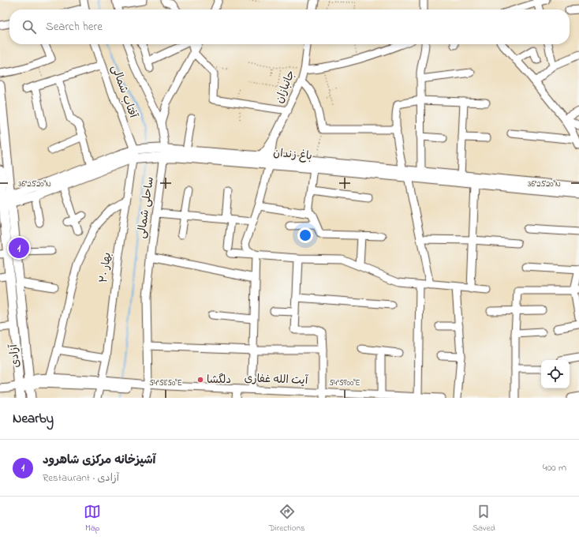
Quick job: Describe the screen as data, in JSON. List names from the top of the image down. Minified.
{"streets":{"main road":["باغ زندان","آزادی"],"street":["جانبازان","آفتاب شمالی","ساحلی شمالی","بهار ۲۰","آیت الله غفاری"]},"crossings":[["جانبازان","باغ زندان"],["آفتاب شمالی","باغ زندان"],["آفتاب شمالی","بهار ۲۰"],["باغ زندان","ساحلی شمالی"],["باغ زندان","بهار ۲۰"],["باغ زندان","آزادی"],["ساحلی شمالی","آیت الله غفاری"],["بهار ۲۰","آیت الله غفاری"]],"places":["دلگشا"],"page":{"search":"Search here","pins":"1","heading":"Nearby","list":[{"mark":"1","name":"آشپزخانه مرکزی شاهرود","note":"Restaurant · آزادی","value":"400 m"}],"nav":["Map","Directions","Saved"]},"coordinates":["36°25'20\"N","54°58'50\"E","54°59'00\"E"]}
